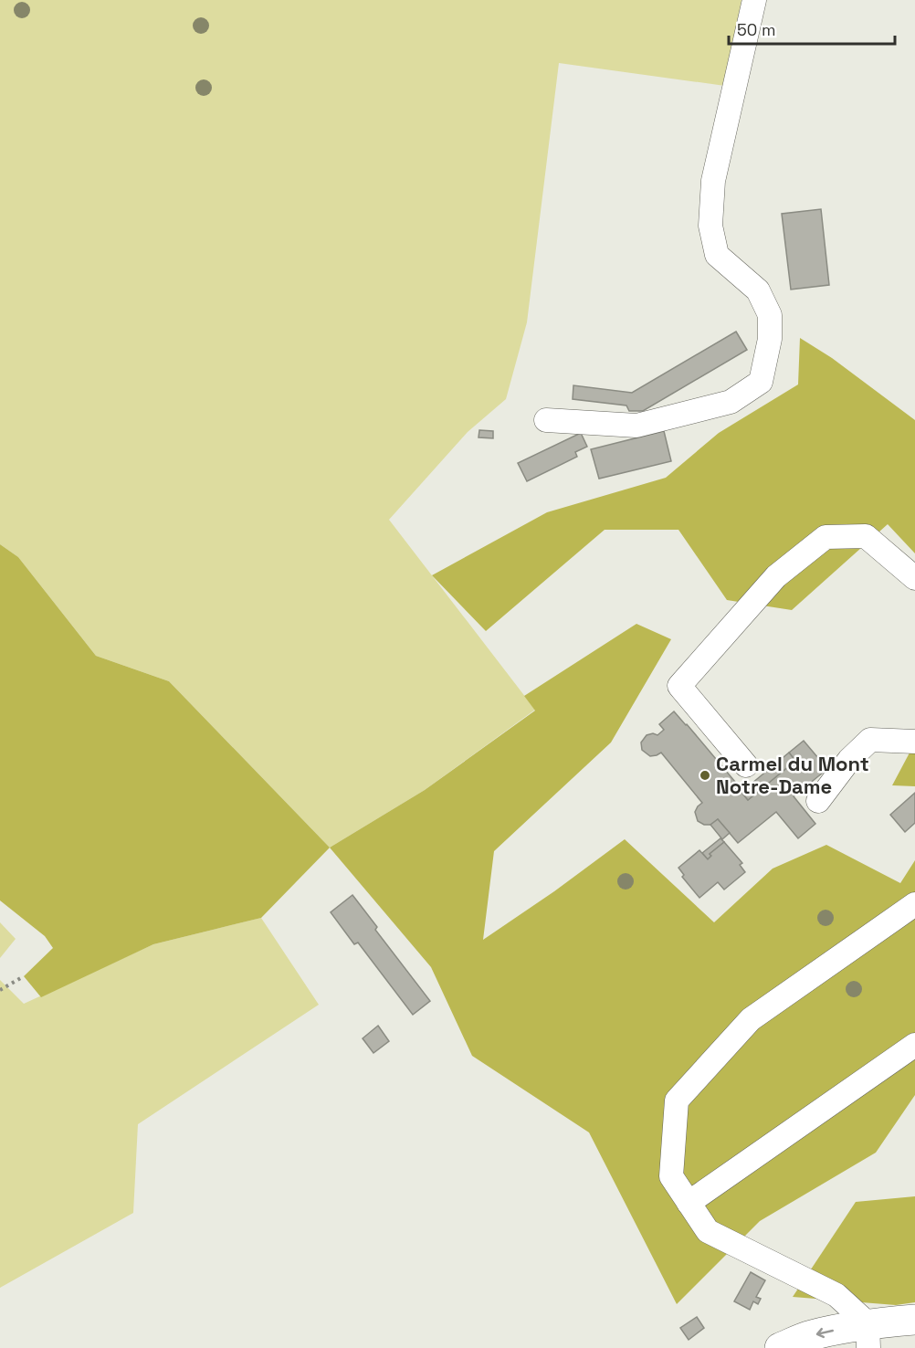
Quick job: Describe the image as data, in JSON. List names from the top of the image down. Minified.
{"places":["Carmel du Mont Notre-Dame"],"scale_bar":"50 m"}
